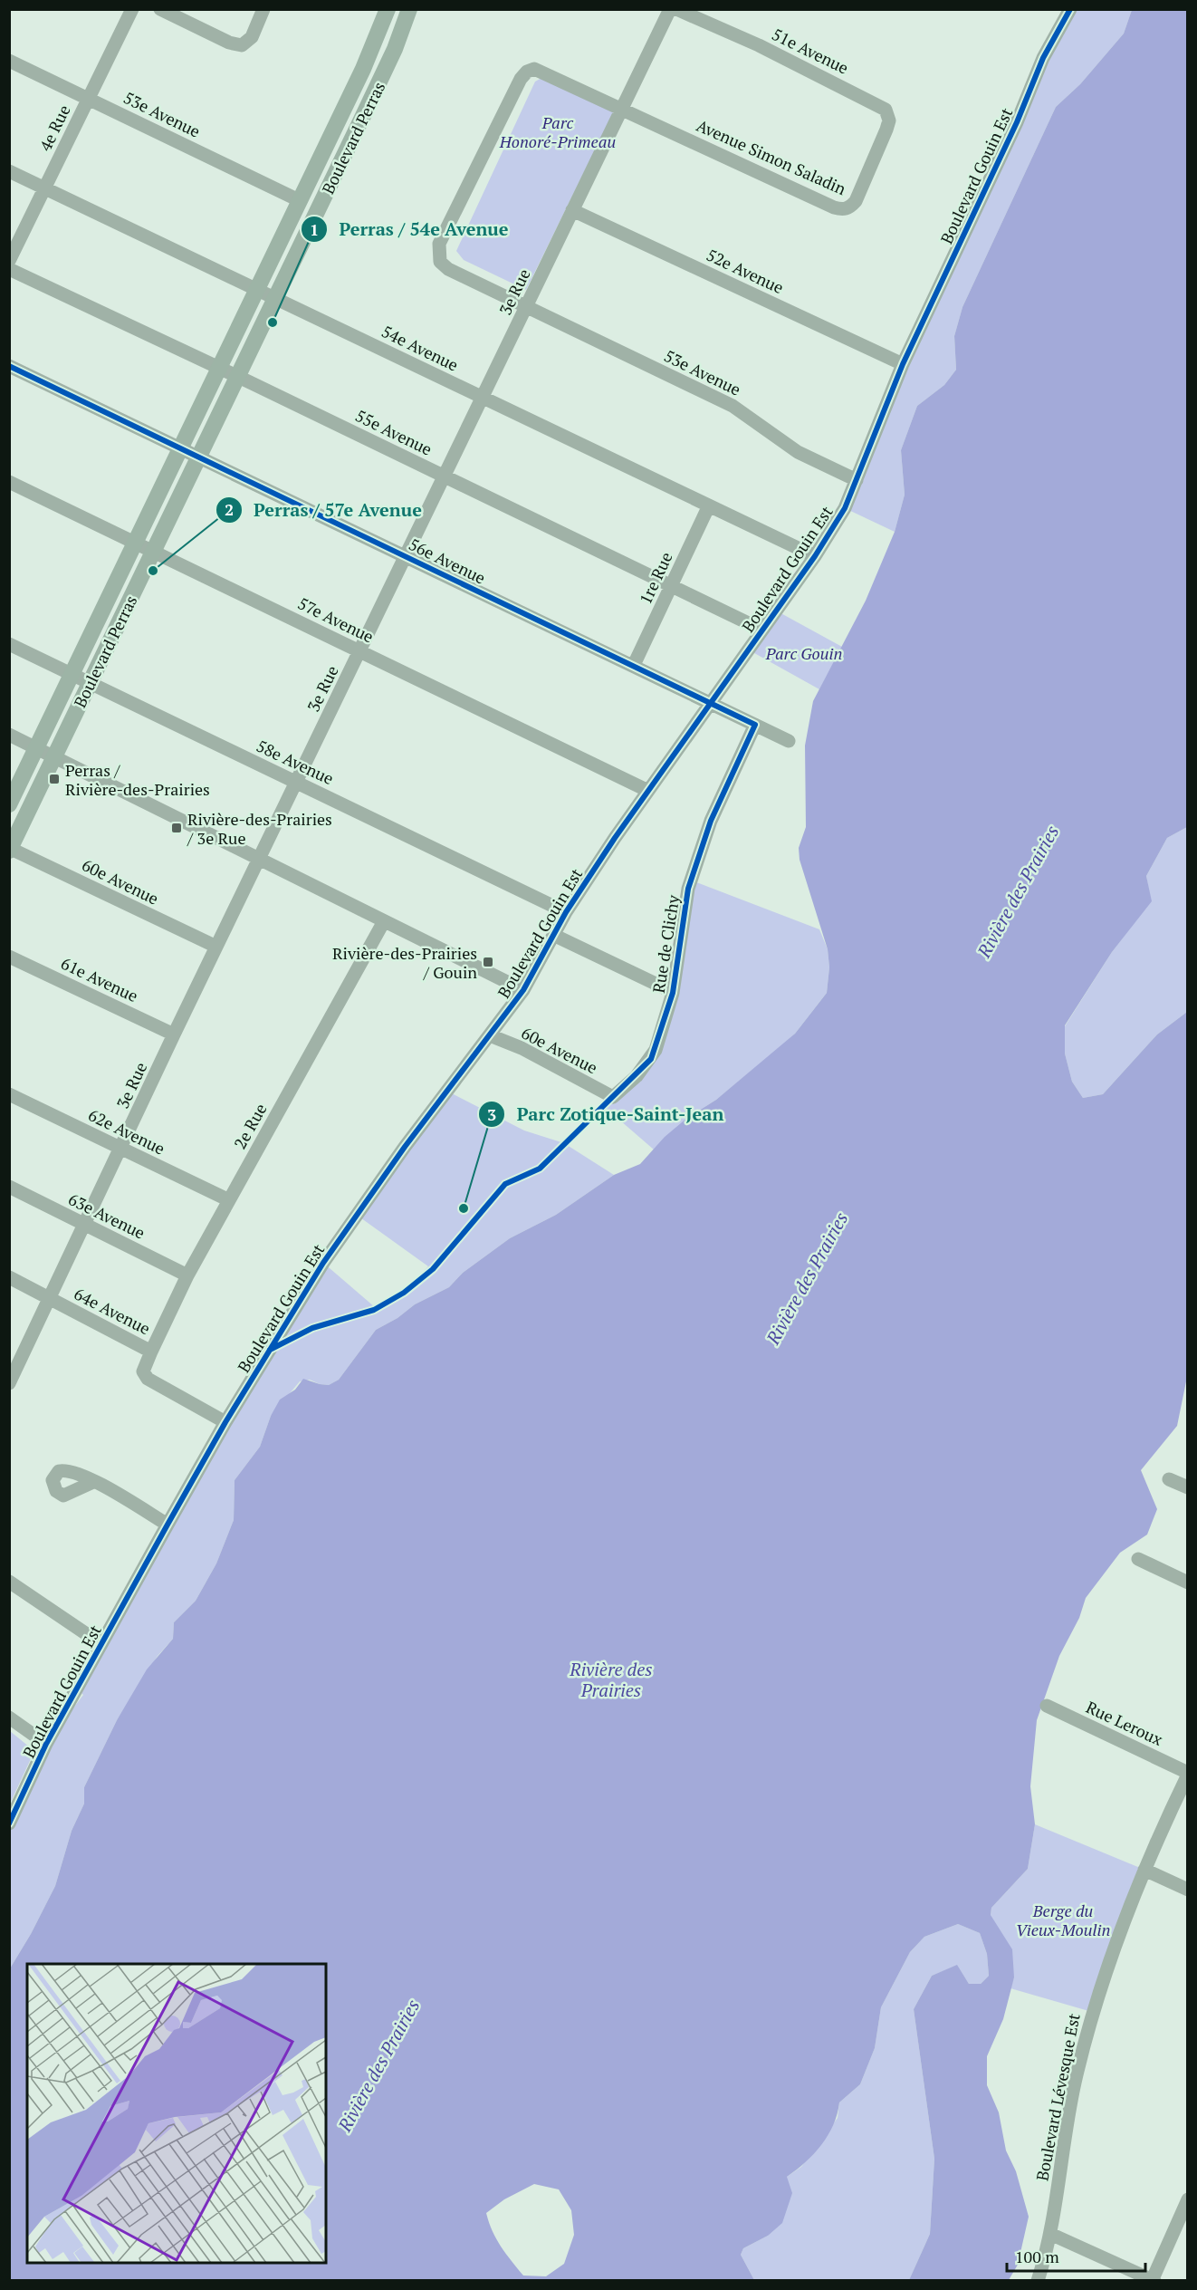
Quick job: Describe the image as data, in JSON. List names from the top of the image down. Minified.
{"streets":{"main road":["Boulevard Perras"],"street":["51e Avenue","53e Avenue","4e Rue","Avenue Simon Saladin","Boulevard Gouin Est","52e Avenue","3e Rue","54e Avenue","55e Avenue","56e Avenue","1re Rue","57e Avenue","58e Avenue","60e Avenue","Rue de Clichy","61e Avenue","2e Rue","62e Avenue","63e Avenue","64e Avenue","Rue Leroux","Boulevard Lévesque Est"]},"crossings":[["51e Avenue","Avenue Simon Saladin"],["53e Avenue","4e Rue"],["53e Avenue","Boulevard Perras"],["53e Avenue","Avenue Simon Saladin"],["53e Avenue","Boulevard Gouin Est"],["53e Avenue","3e Rue"],["4e Rue","54e Avenue"],["Boulevard Perras","54e Avenue"],["Boulevard Perras","55e Avenue"],["Boulevard Perras","56e Avenue"],["Boulevard Perras","57e Avenue"],["Boulevard Perras","58e Avenue"],["Boulevard Perras","60e Avenue"],["Avenue Simon Saladin","3e Rue"],["Boulevard Gouin Est","52e Avenue"],["Boulevard Gouin Est","54e Avenue"],["Boulevard Gouin Est","55e Avenue"],["Boulevard Gouin Est","56e Avenue"],["Boulevard Gouin Est","57e Avenue"],["Boulevard Gouin Est","58e Avenue"],["Boulevard Gouin Est","60e Avenue"],["Boulevard Gouin Est","64e Avenue"],["52e Avenue","3e Rue"],["3e Rue","54e Avenue"],["3e Rue","55e Avenue"],["3e Rue","56e Avenue"],["3e Rue","57e Avenue"],["3e Rue","58e Avenue"],["3e Rue","60e Avenue"],["3e Rue","61e Avenue"],["3e Rue","62e Avenue"],["3e Rue","63e Avenue"],["3e Rue","64e Avenue"],["54e Avenue","1re Rue"],["55e Avenue","1re Rue"],["56e Avenue","1re Rue"],["56e Avenue","Rue de Clichy"],["60e Avenue","Rue de Clichy"],["2e Rue","62e Avenue"],["2e Rue","63e Avenue"],["2e Rue","64e Avenue"],["Rue Leroux","Boulevard Lévesque Est"]],"water":["Rivière des Prairies"],"parks":["Parc Honoré-Primeau","Parc Gouin","Berge du Vieux-Moulin"],"places":{"other":["Perras / 54e Avenue","Perras / 57e Avenue","Parc Zotique-Saint-Jean"],"transit":["Perras / Rivière-des-Prairies","Rivière-des-Prairies / 3e Rue","Rivière-des-Prairies / Gouin"]},"scale_bar":"100 m"}
